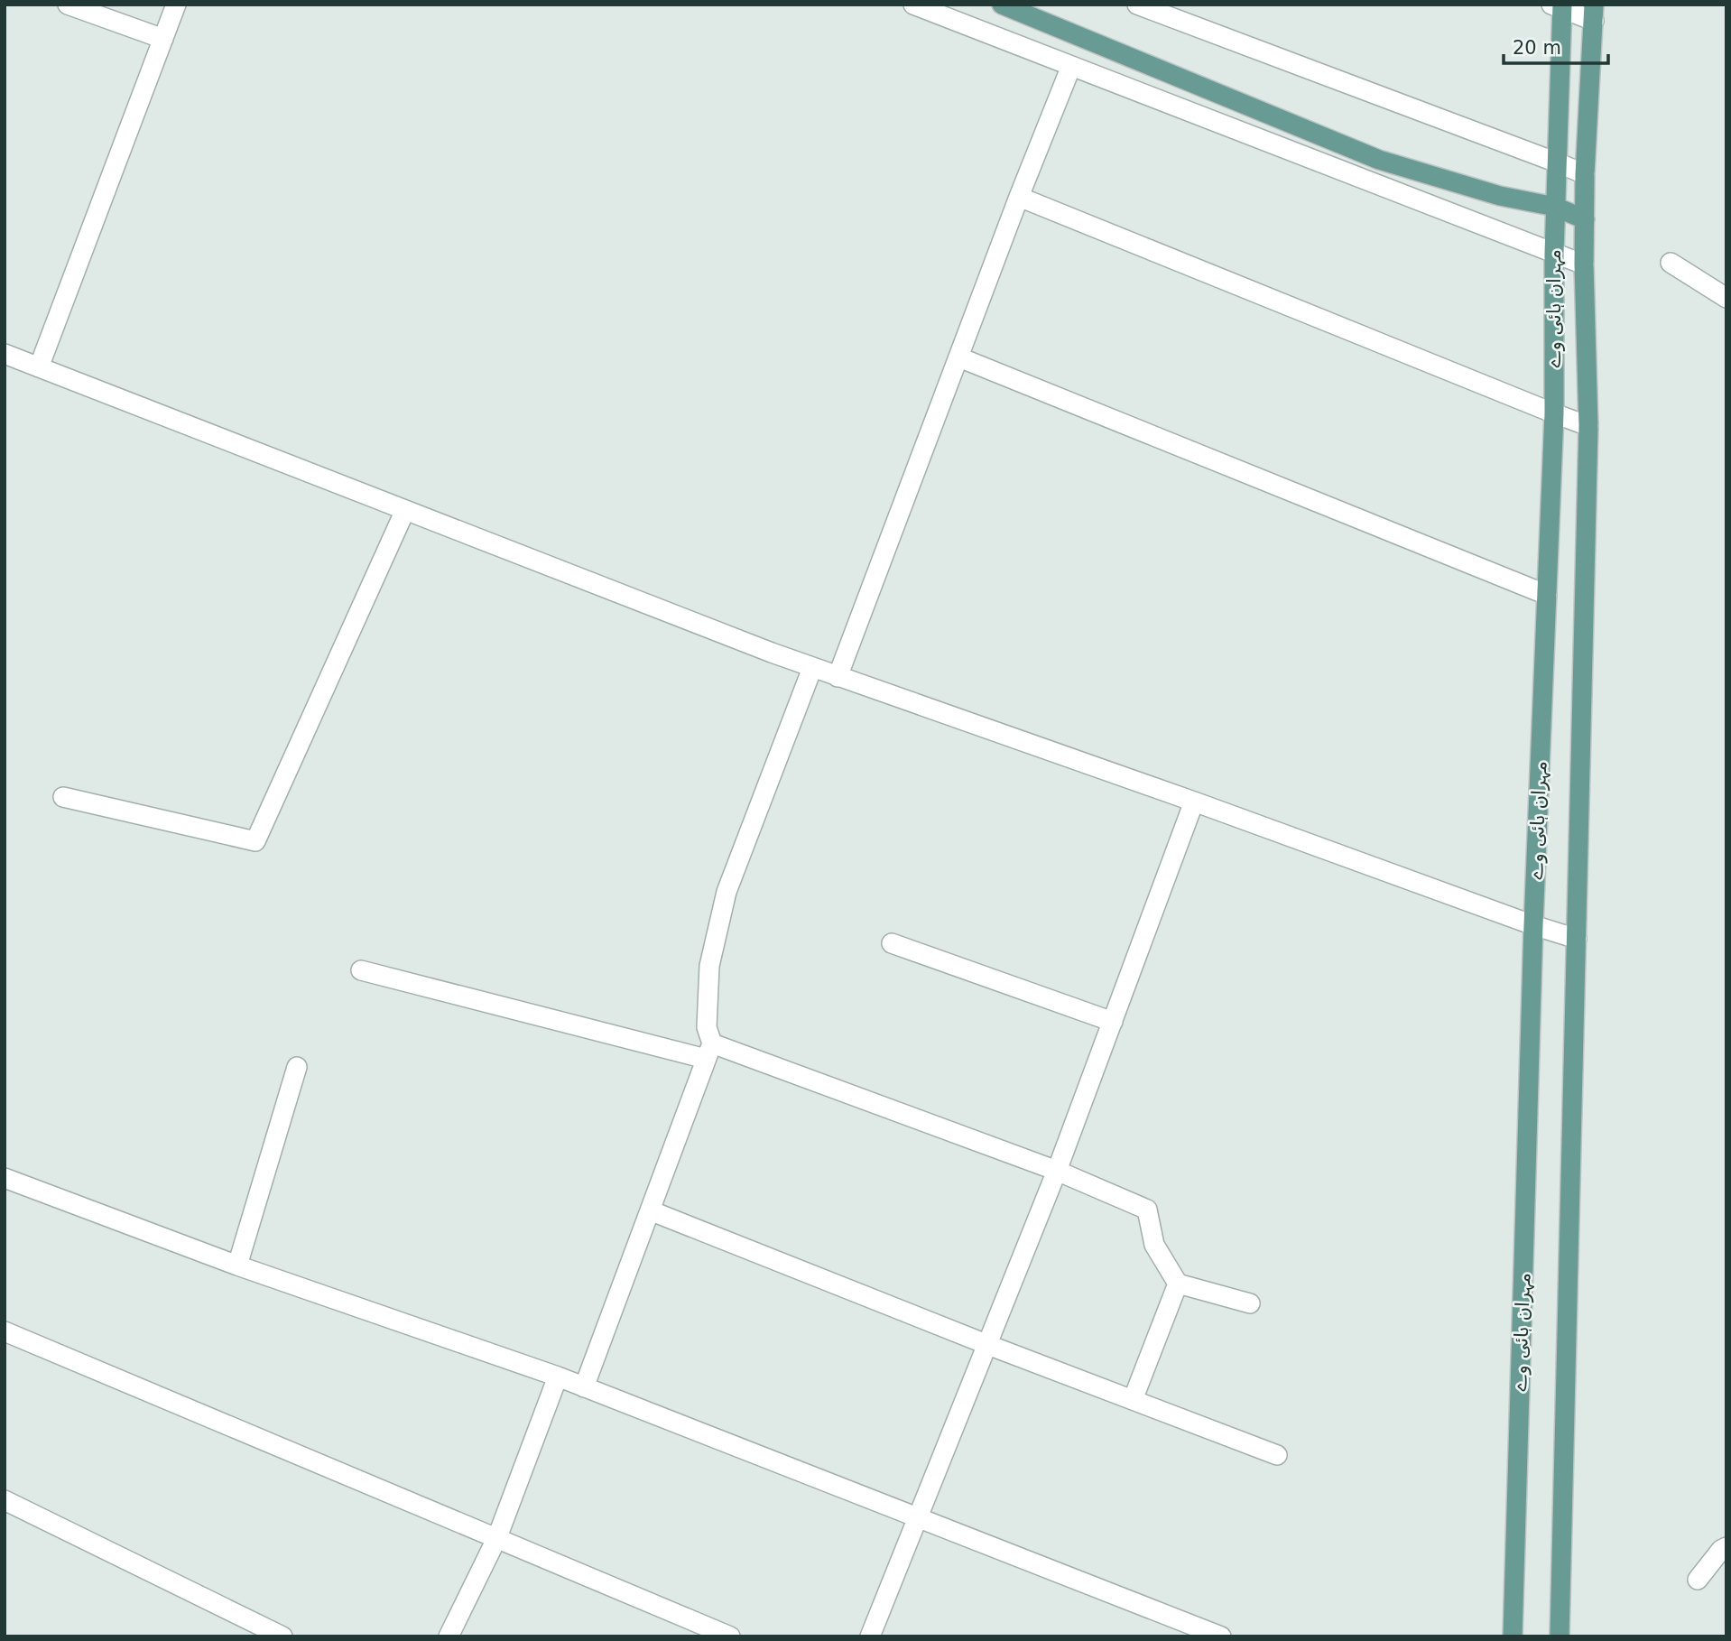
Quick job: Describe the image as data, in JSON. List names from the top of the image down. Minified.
{"streets":{"main road":["مہران ہائی وے"]},"scale_bar":"20 m"}
